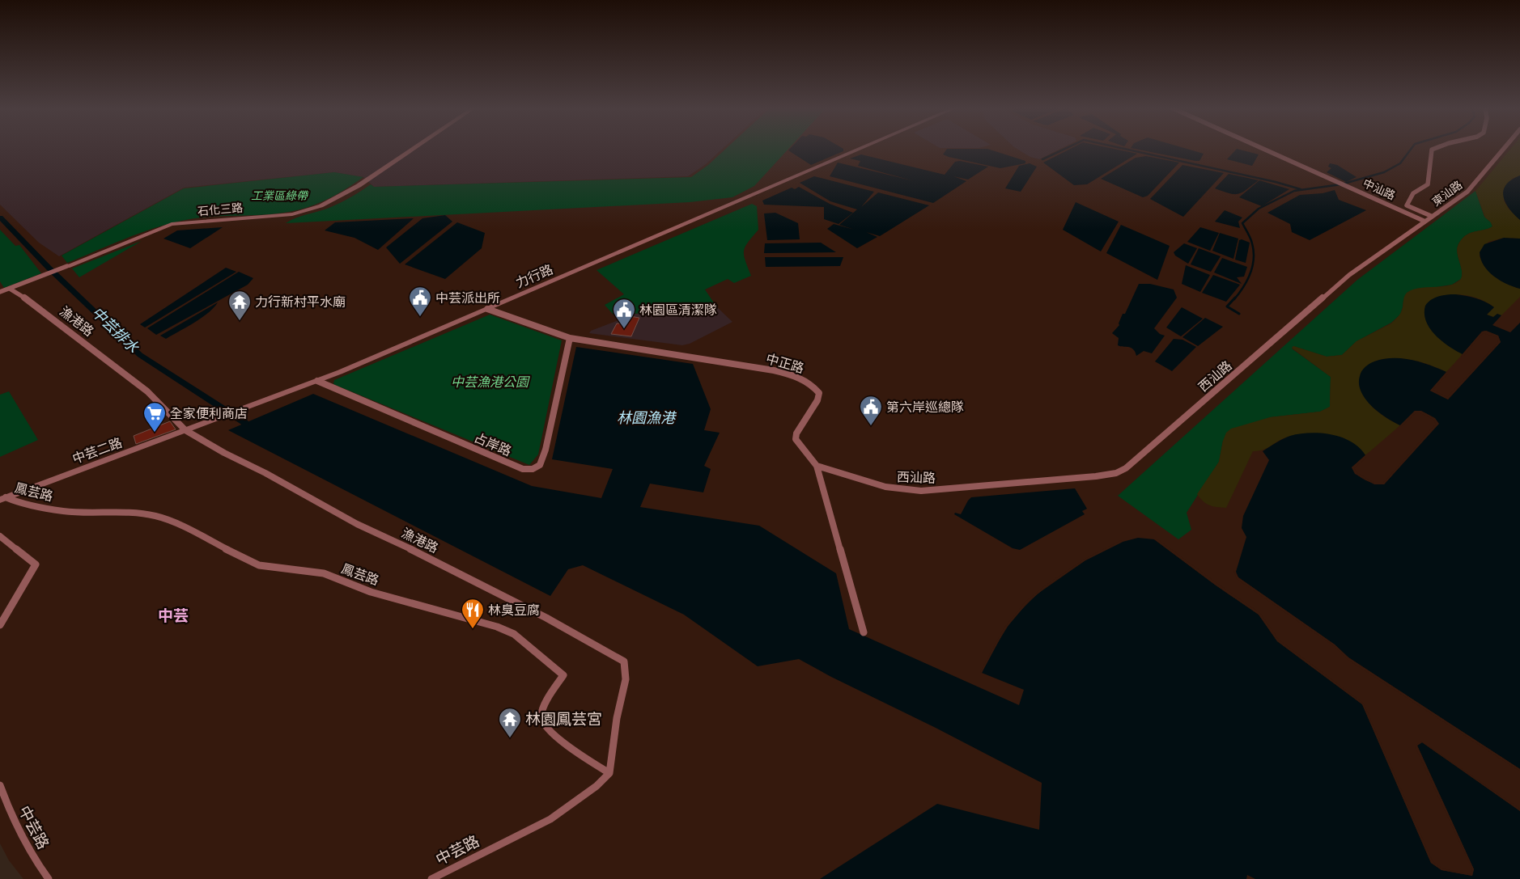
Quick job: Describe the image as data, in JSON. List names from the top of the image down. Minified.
{"streets":{"street":["中汕路","東汕路","石化三路","力行路","漁港路","中正路","西汕路","占岸路","中芸二路","鳳芸路","中芸路"]},"crossings":[["中汕路","西汕路"],["東汕路","西汕路"],["力行路","中正路"],["力行路","占岸路"],["力行路","中芸二路"],["漁港路","中芸二路"],["漁港路","鳳芸路"],["漁港路","中芸路"],["中正路","西汕路"],["中正路","占岸路"],["中芸二路","鳳芸路"],["鳳芸路","中芸路"]],"districts":["中芸"],"water":["中芸排水","林園漁港"],"parks":["工業區綠帶","中芸漁港公園"],"places":{"public building":["中芸派出所","林園區清潔隊","第六岸巡總隊"],"temple":["力行新村平水廟","林園鳳芸宮"],"supermarket":["全家便利商店"],"restaurant":["林臭豆腐"]}}
